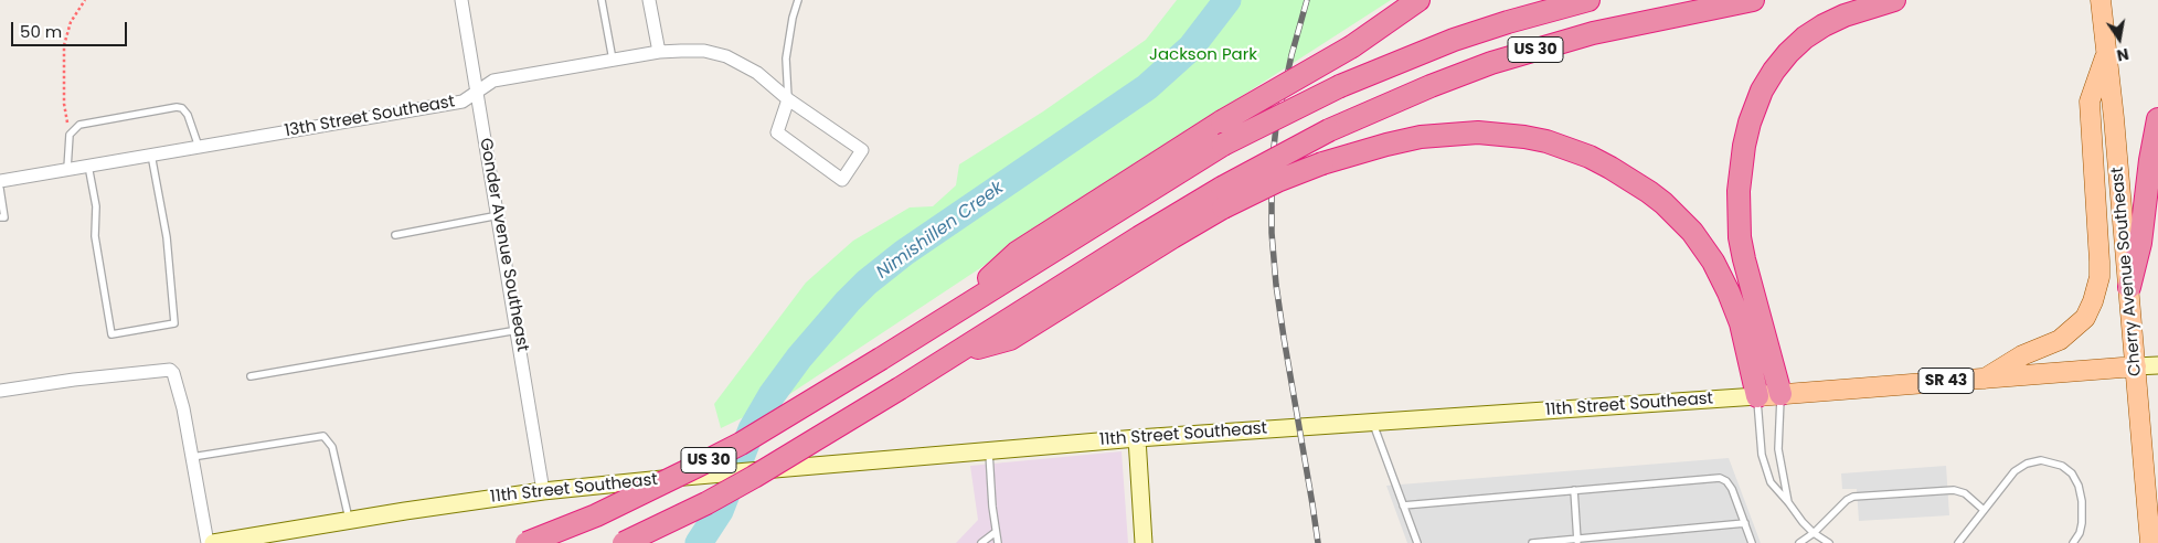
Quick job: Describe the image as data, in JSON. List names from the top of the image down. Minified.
{"streets":{"highway":["US 30"],"main road":["Cherry Avenue Southeast","SR 43","11th Street Southeast"],"street":["13th Street Southeast","Gonder Avenue Southeast"]},"crossings":[["13th Street Southeast","Gonder Avenue Southeast"],["Gonder Avenue Southeast","11th Street Southeast"],["Cherry Avenue Southeast","11th Street Southeast"]],"water":["Nimishillen Creek"],"parks":["Jackson Park"],"scale_bar":"50 m","north":"bottom"}
